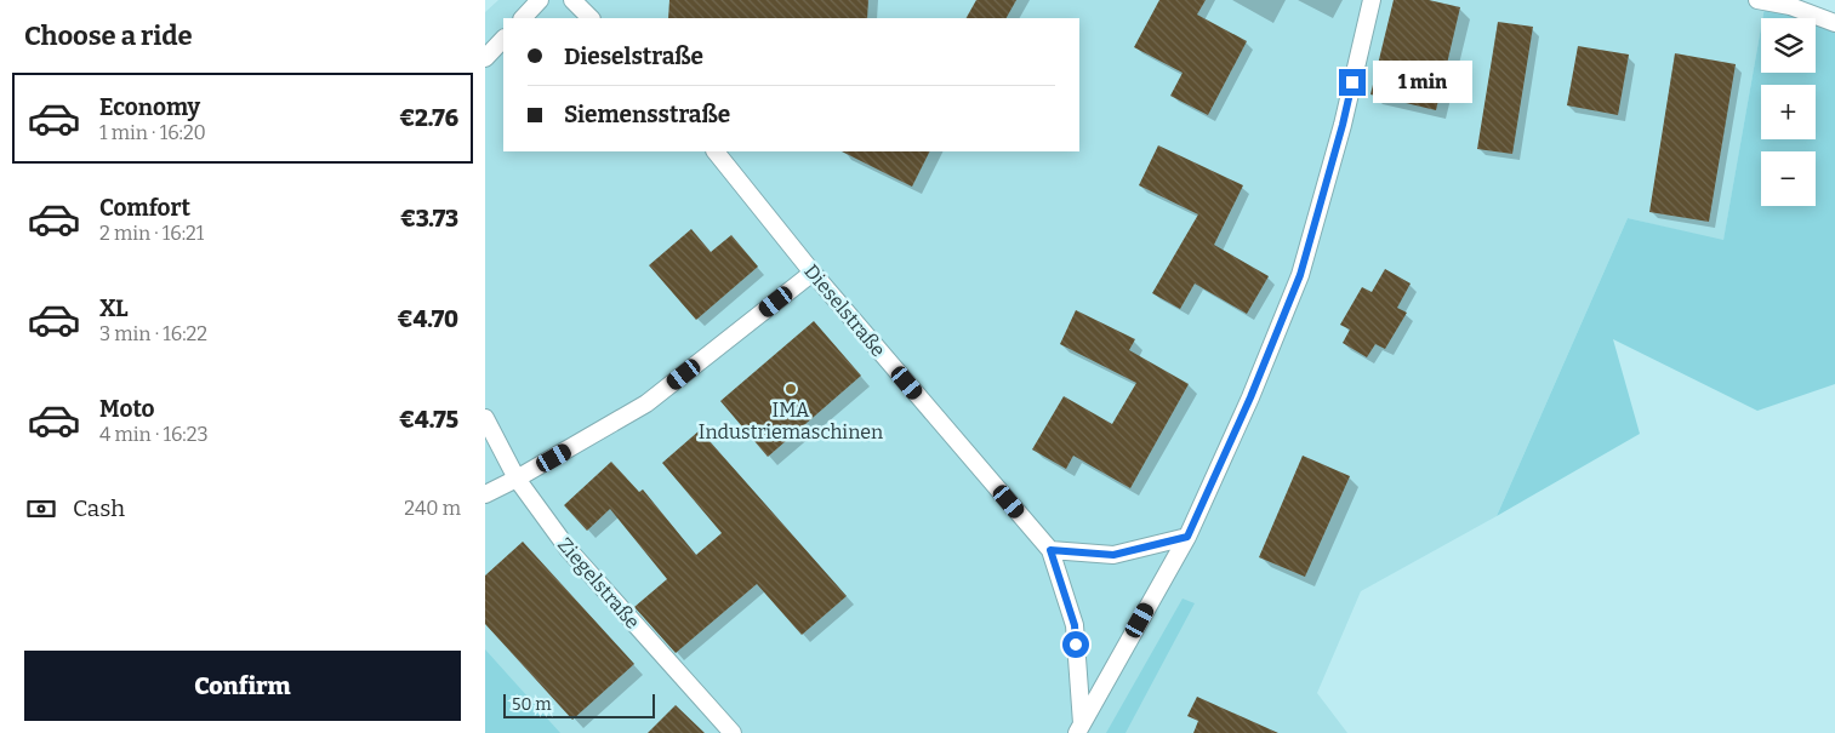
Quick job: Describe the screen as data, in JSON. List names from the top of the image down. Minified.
{"streets":{"street":["Dieselstraße","Ziegelstraße"]},"places":["IMA Industriemaschinen"],"scale_bar":"50 m","page":{"heading":"Choose a ride","map_buttons":["+","−"],"banner":["Dieselstraße","Siemensstraße"],"bubble":"1 min","list":[{"name":"Economy","note":"1 min · 16:20","value":"€2.76"},{"name":"Comfort","note":"2 min · 16:21","value":"€3.73"},{"name":"XL","note":"3 min · 16:22","value":"€4.70"},{"name":"Moto","note":"4 min · 16:23","value":"€4.75"}],"pay":["Cash","240 m"],"buttons":"Confirm","scale":"50 m"}}
